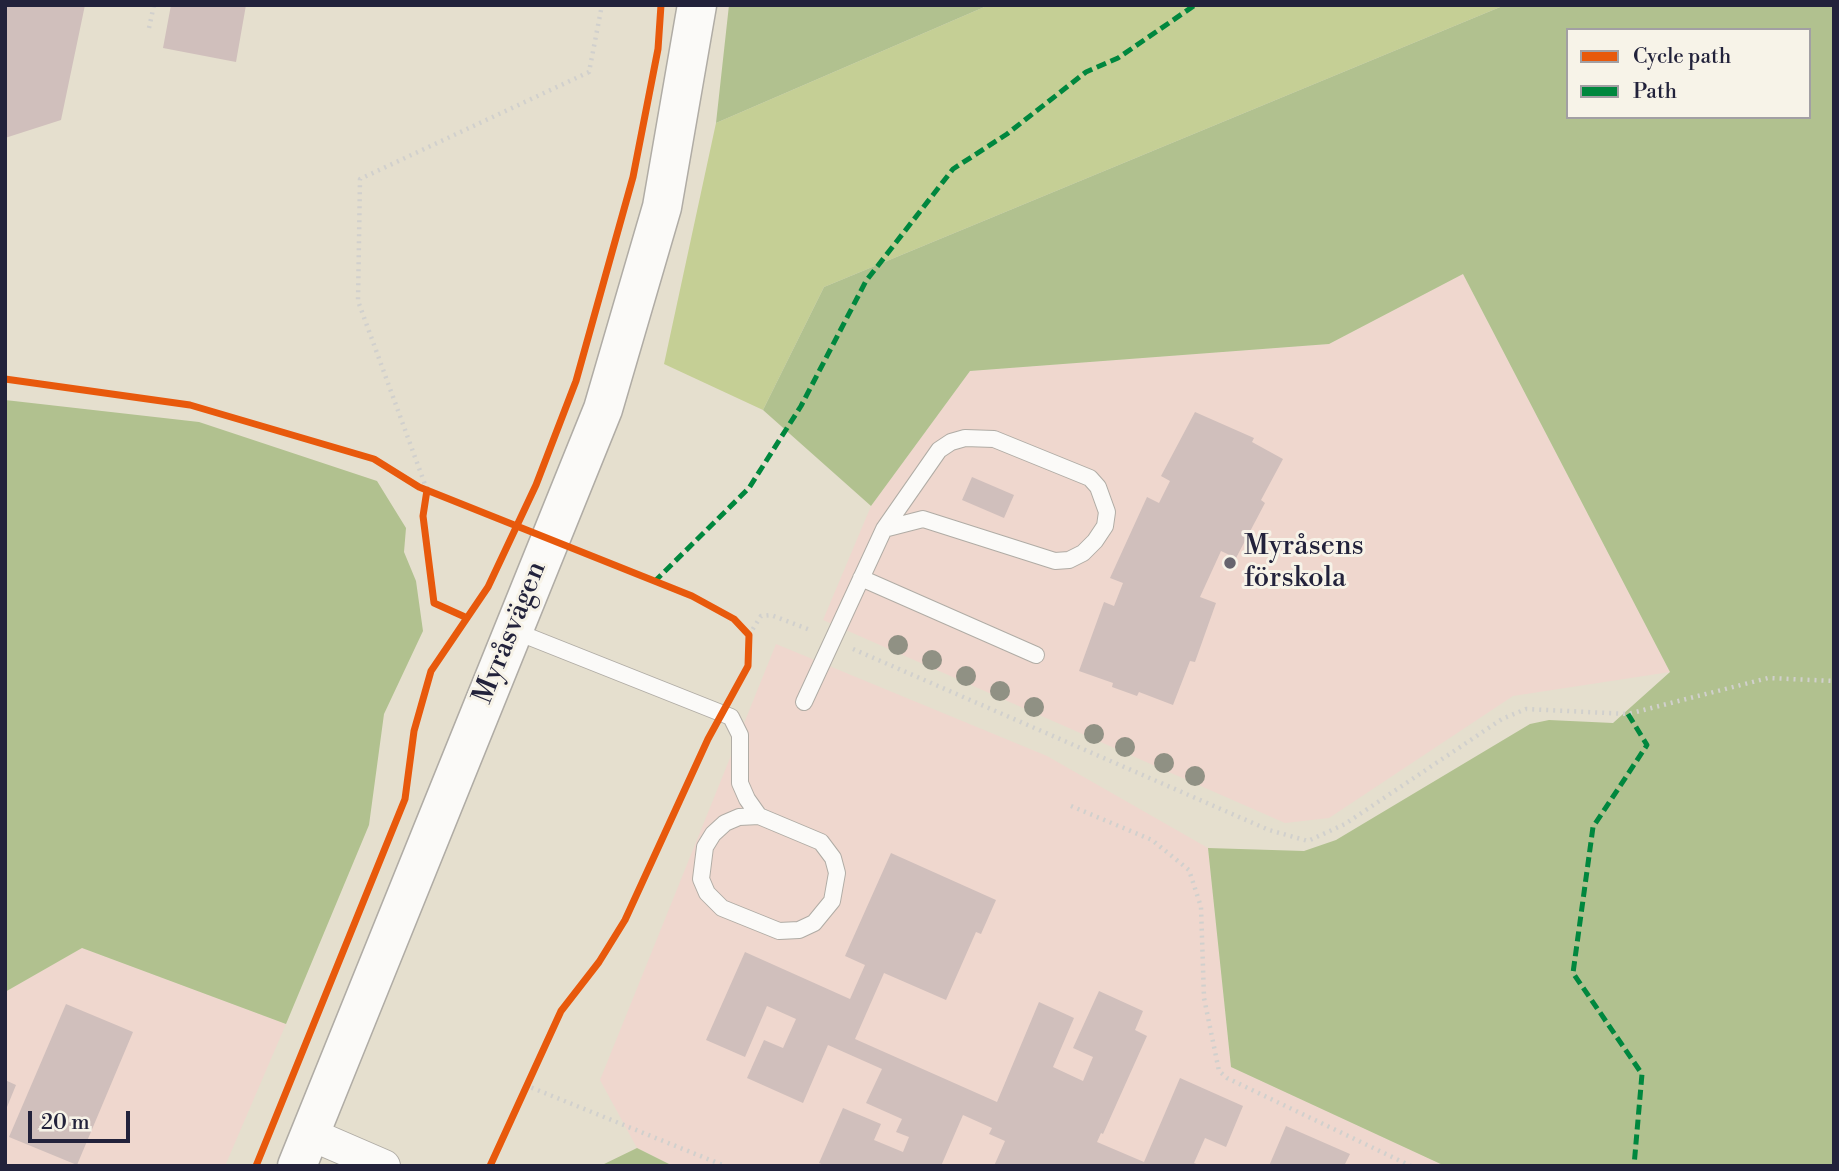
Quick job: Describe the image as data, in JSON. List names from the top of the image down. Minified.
{"streets":{"street":["Myråsvägen"]},"places":["Myråsens förskola"],"legend":["Cycle path","Path"],"scale_bar":"20 m"}
